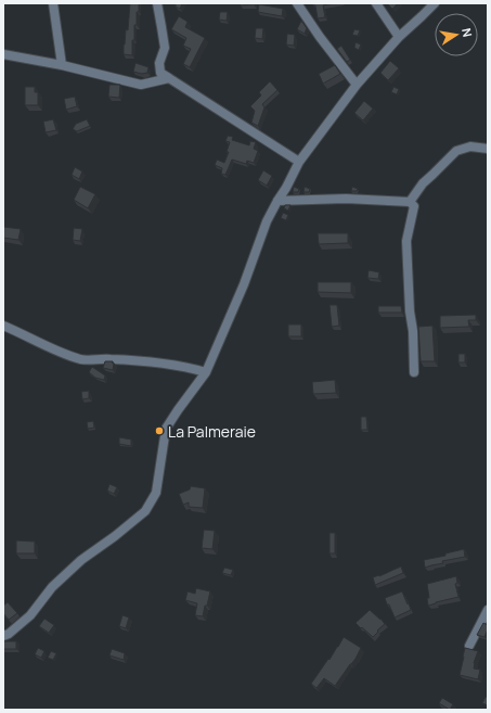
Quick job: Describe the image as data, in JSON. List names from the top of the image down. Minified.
{"places":["La Palmeraie"],"north":"right"}
